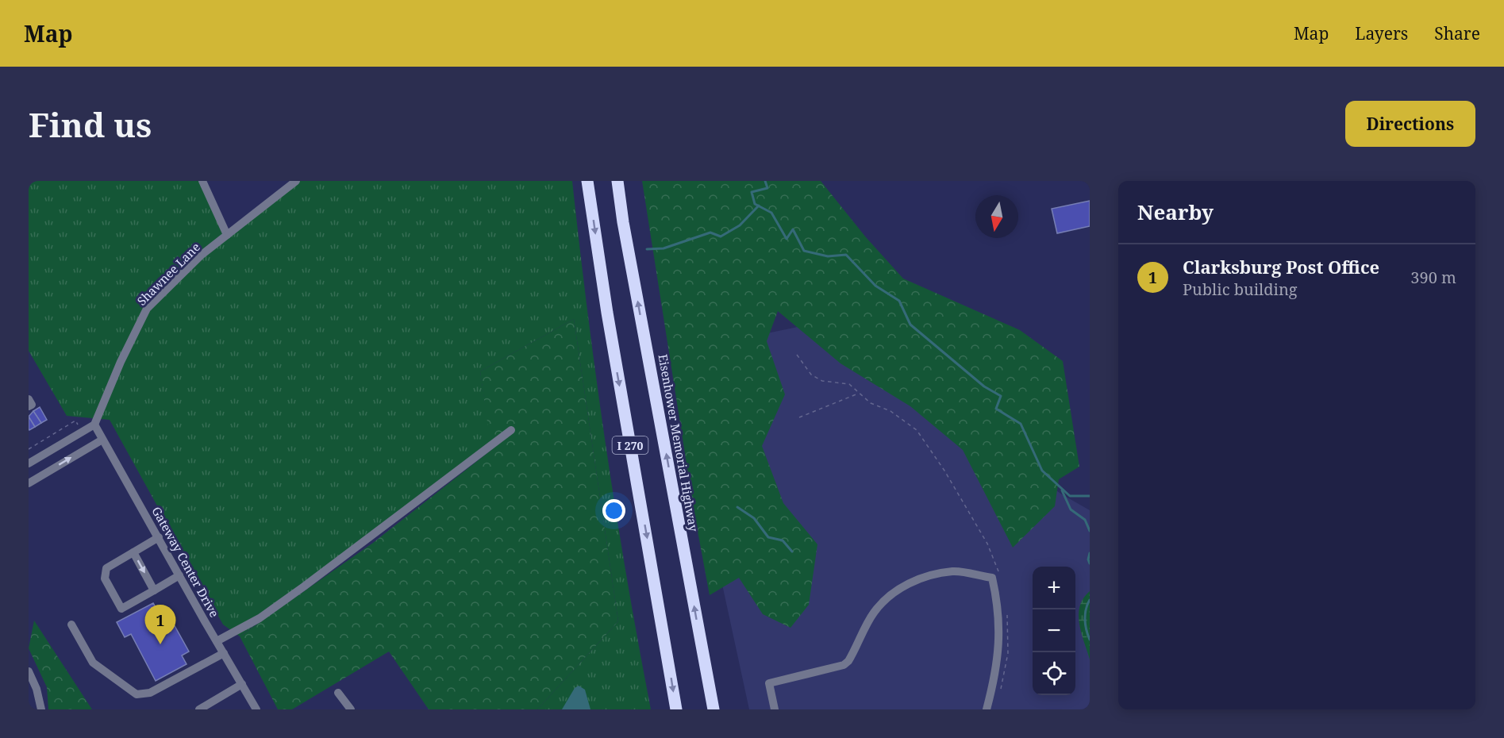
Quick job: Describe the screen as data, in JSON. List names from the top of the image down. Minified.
{"streets":{"highway":["Eisenhower Memorial Highway","I 270"],"street":["Shawnee Lane","Gateway Center Drive"]},"crossings":[["Shawnee Lane","Gateway Center Drive"]],"north":"bottom","page":{"header":"Map","nav":["Map","Layers","Share"],"buttons":"Directions","title":"Find us","heading":"Nearby","list":[{"mark":"1","name":"Clarksburg Post Office","note":"Public building","value":"390 m"}],"map_buttons":["+","−"],"pins":"1"}}
